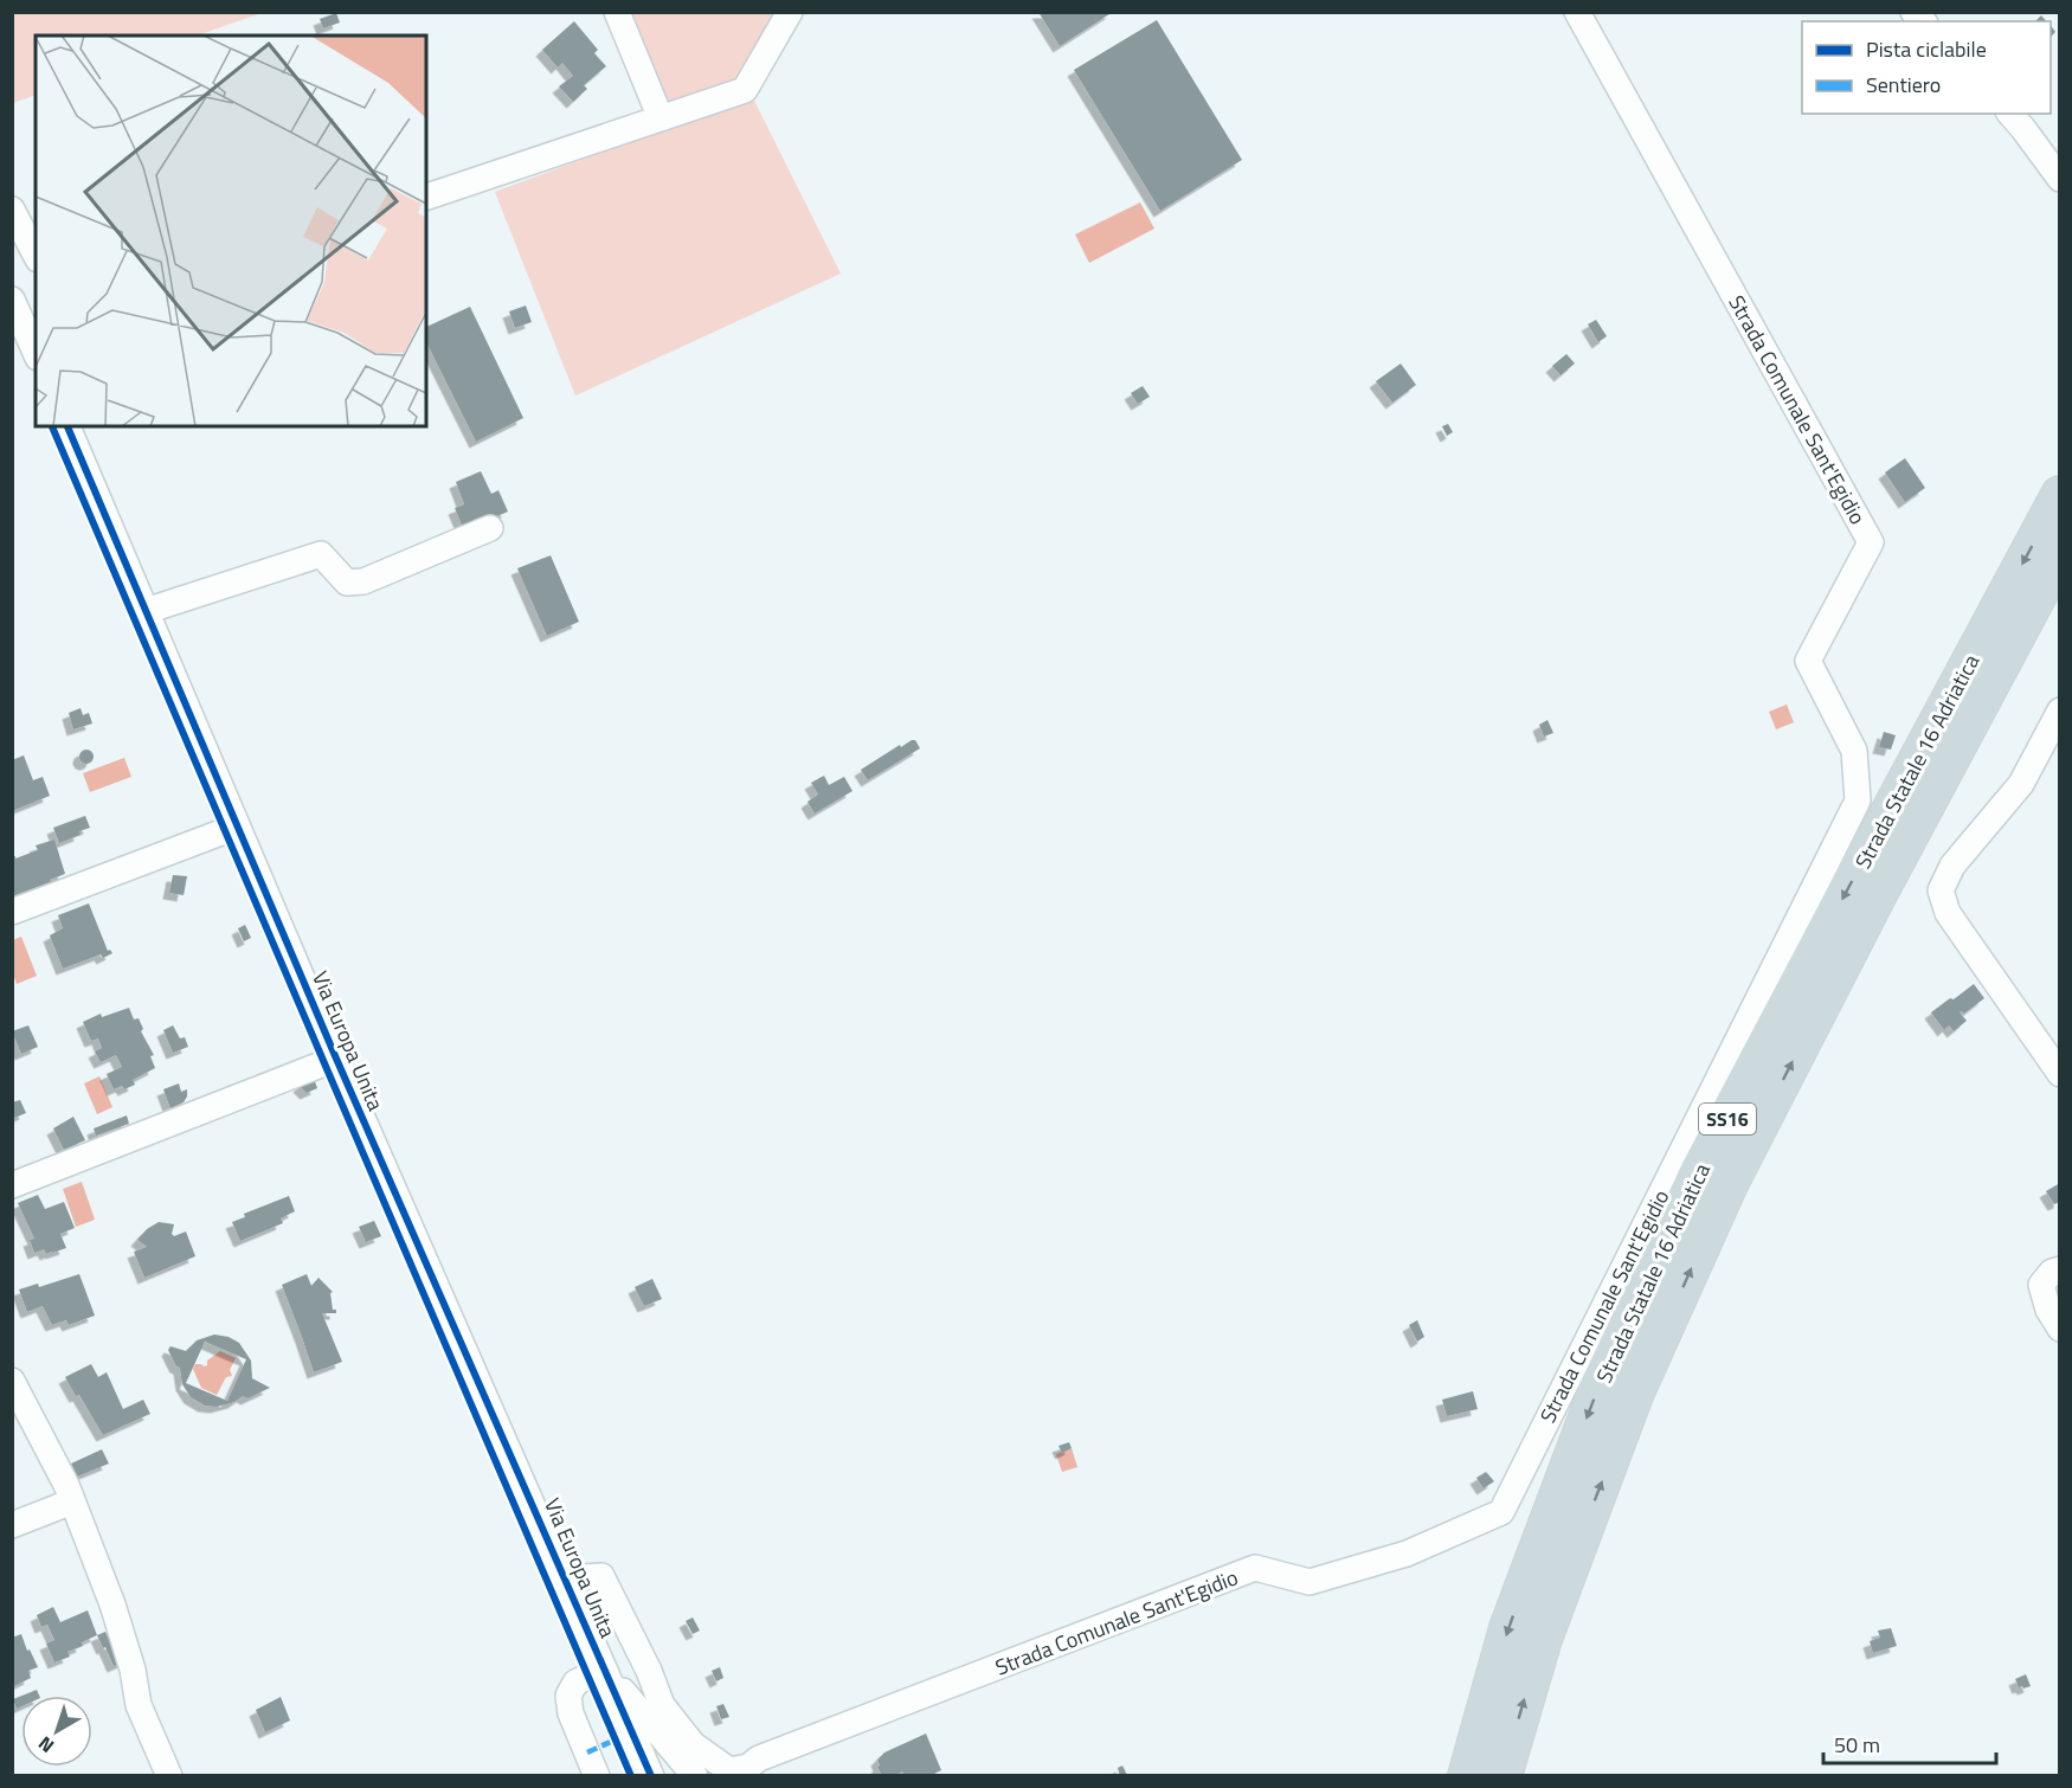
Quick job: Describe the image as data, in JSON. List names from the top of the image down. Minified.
{"streets":{"highway":["Strada Statale 16 Adriatica","SS16"],"street":["Strada Comunale Sant'Egidio","Via Europa Unita"]},"crossings":[["Strada Comunale Sant'Egidio","Via Europa Unita"]],"legend":["Pista ciclabile","Sentiero"],"scale_bar":"50 m","north":"bottom left"}
